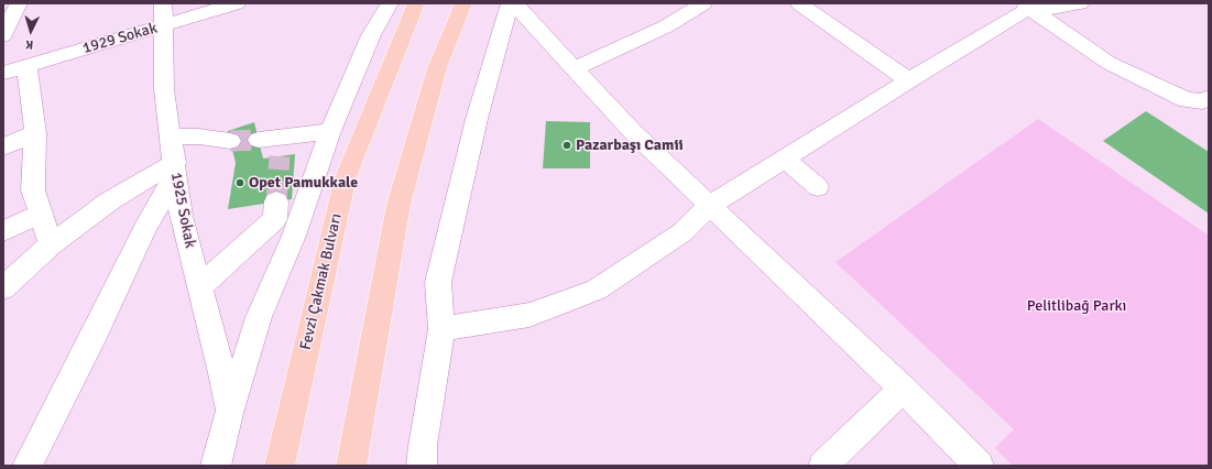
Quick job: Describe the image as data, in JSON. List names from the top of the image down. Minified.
{"streets":{"main road":["Fevzi Çakmak Bulvarı"],"street":["1929 Sokak","1925 Sokak"]},"crossings":[["1929 Sokak","1925 Sokak"]],"parks":["Pelitlibağ Parkı"],"places":["Pazarbaşı Camii","Opet Pamukkale"],"north":"bottom"}
